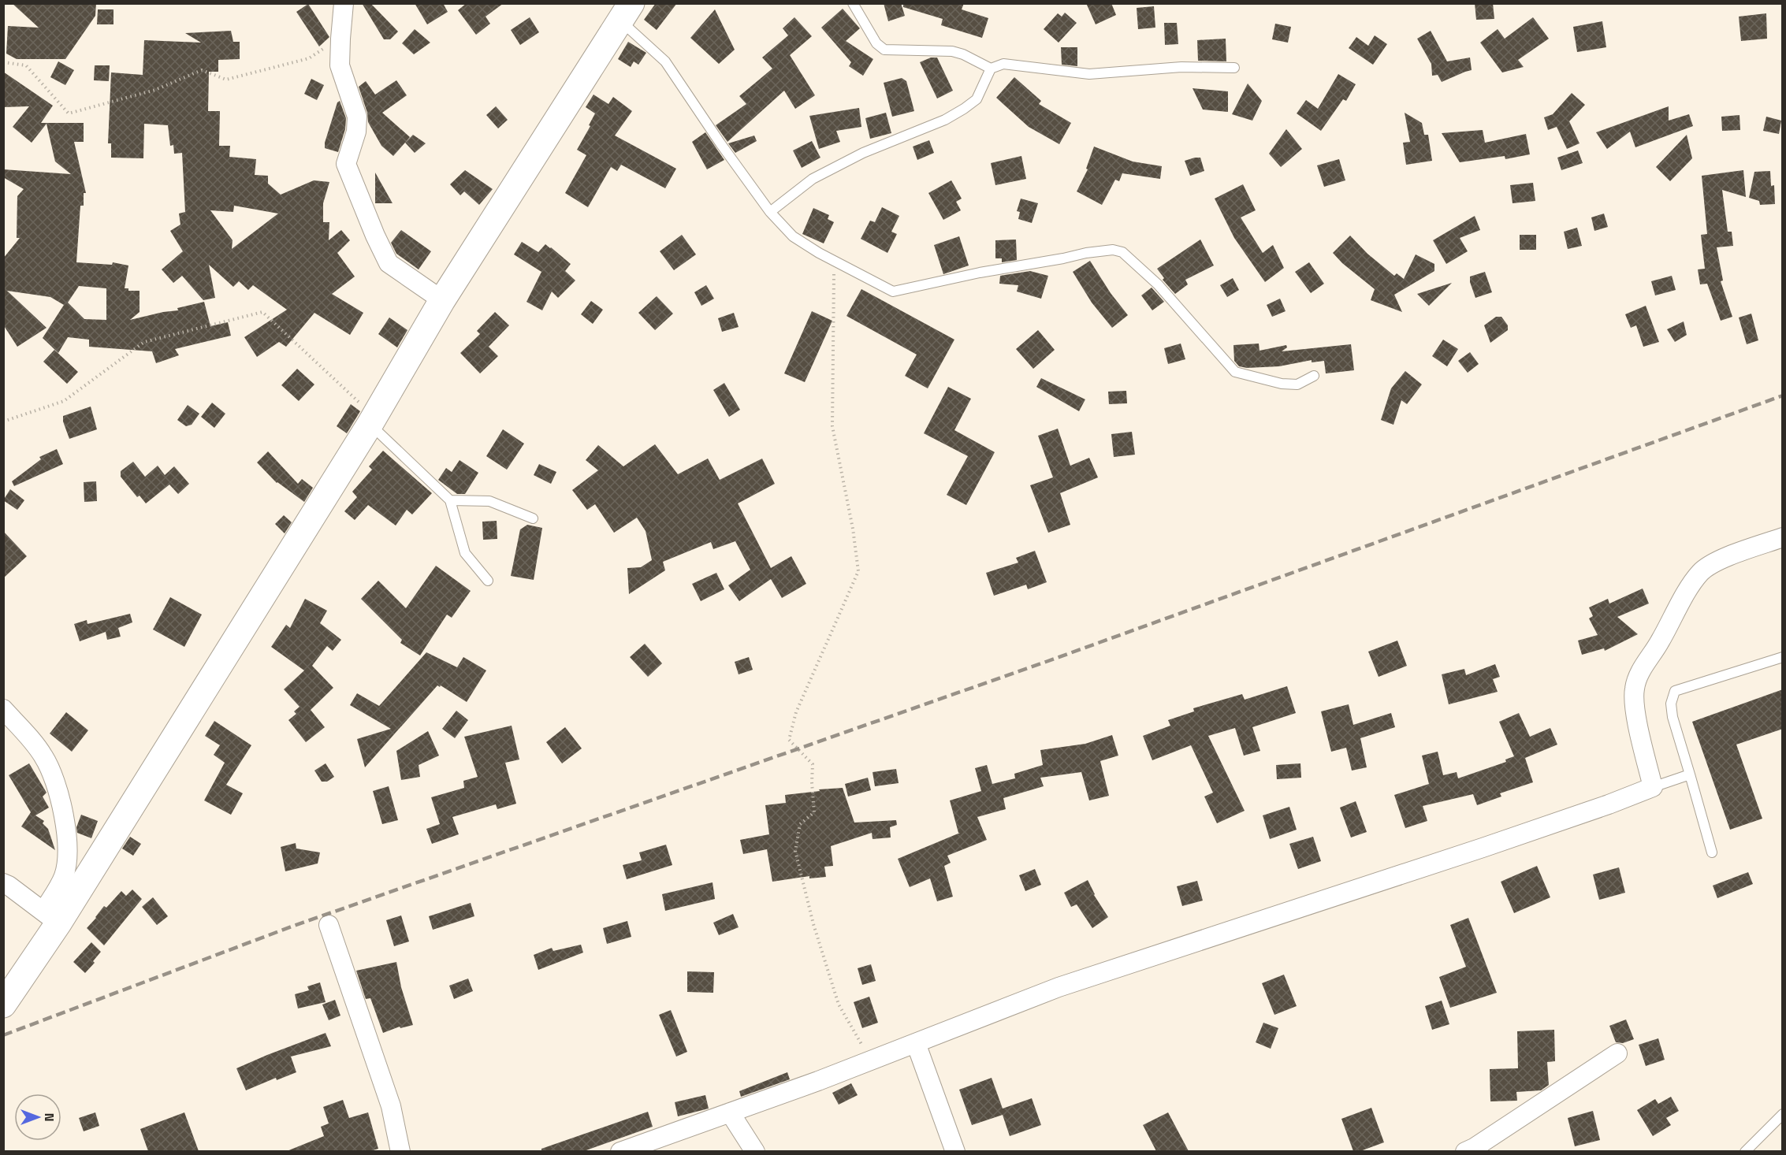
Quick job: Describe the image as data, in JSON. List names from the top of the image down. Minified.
{"north":"right"}
